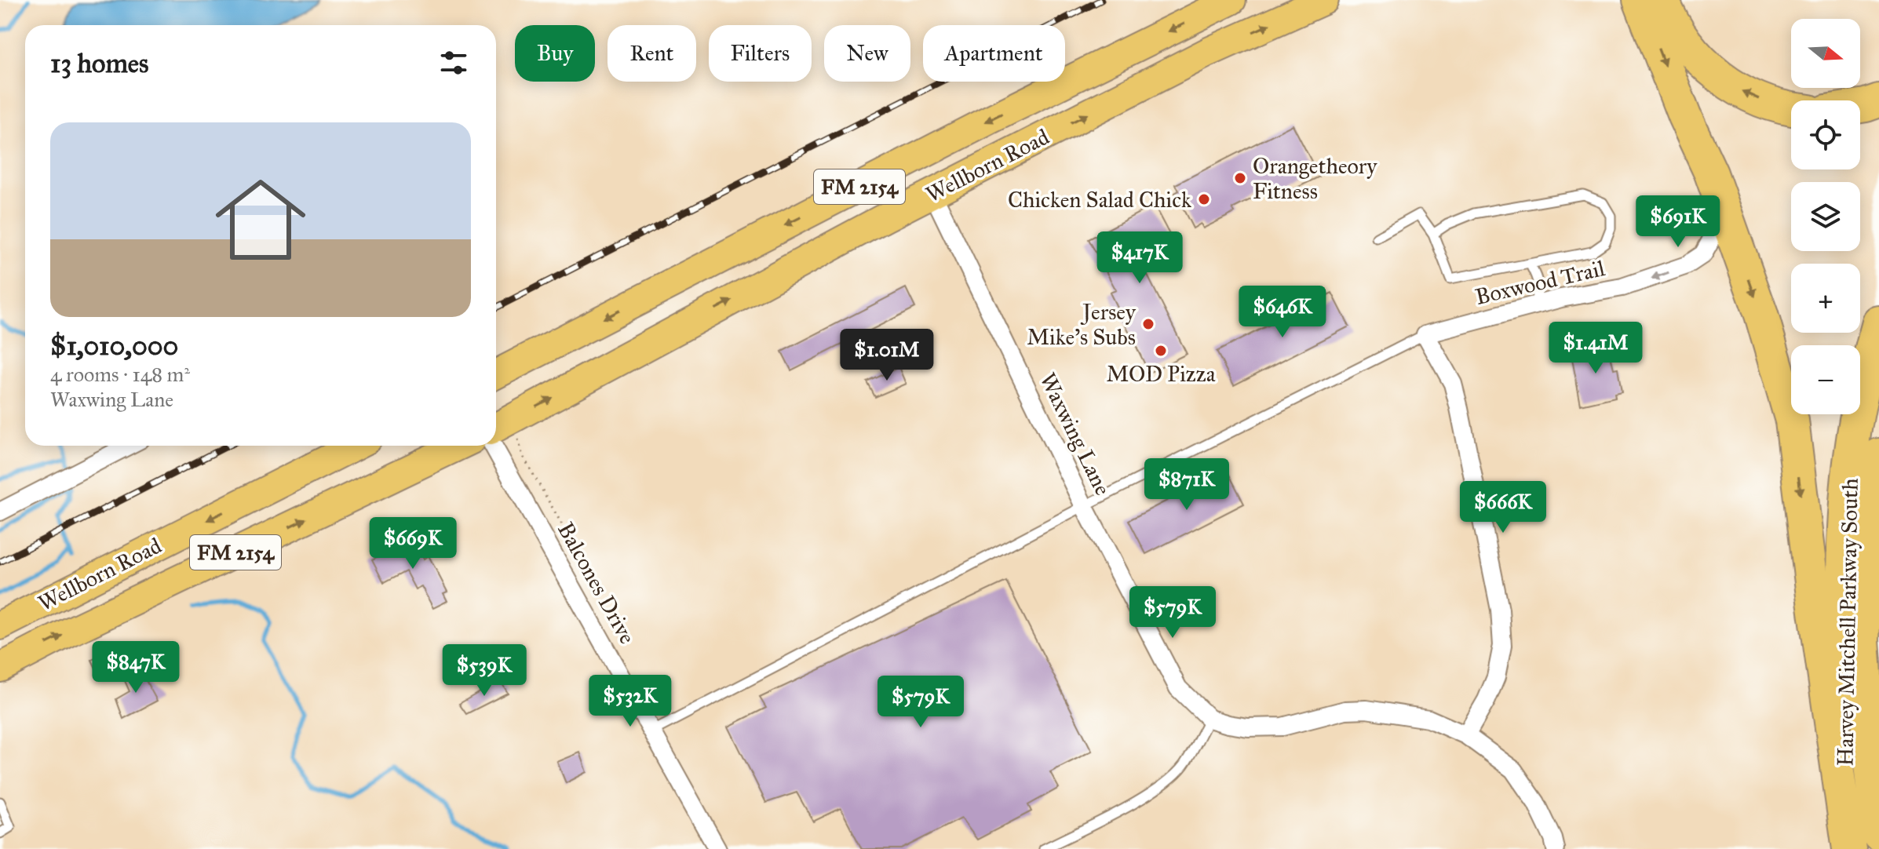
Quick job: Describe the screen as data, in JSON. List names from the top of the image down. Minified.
{"streets":{"highway":["Harvey Mitchell Parkway South"],"main road":["Wellborn Road","FM 2154"],"street":["Boxwood Trail","Waxwing Lane","Balcones Drive"]},"crossings":[["Wellborn Road","Waxwing Lane"]],"places":["Orangetheory Fitness","Chicken Salad Chick","Jersey Mike's Subs","MOD Pizza"],"north":"right","page":{"map_buttons":["+","−"],"chip":["Buy","Rent","Filters","New","Apartment"],"heading":"13 homes","list":[{"name":"$1,010,000","note":"4 rooms · 148 m² · Waxwing Lane"}],"price":["$691K","$417K","$646K","$1.41M","$1.01M","$871K","$666K","$669K","$579K","$847K","$539K","$532K","$579K"]}}
